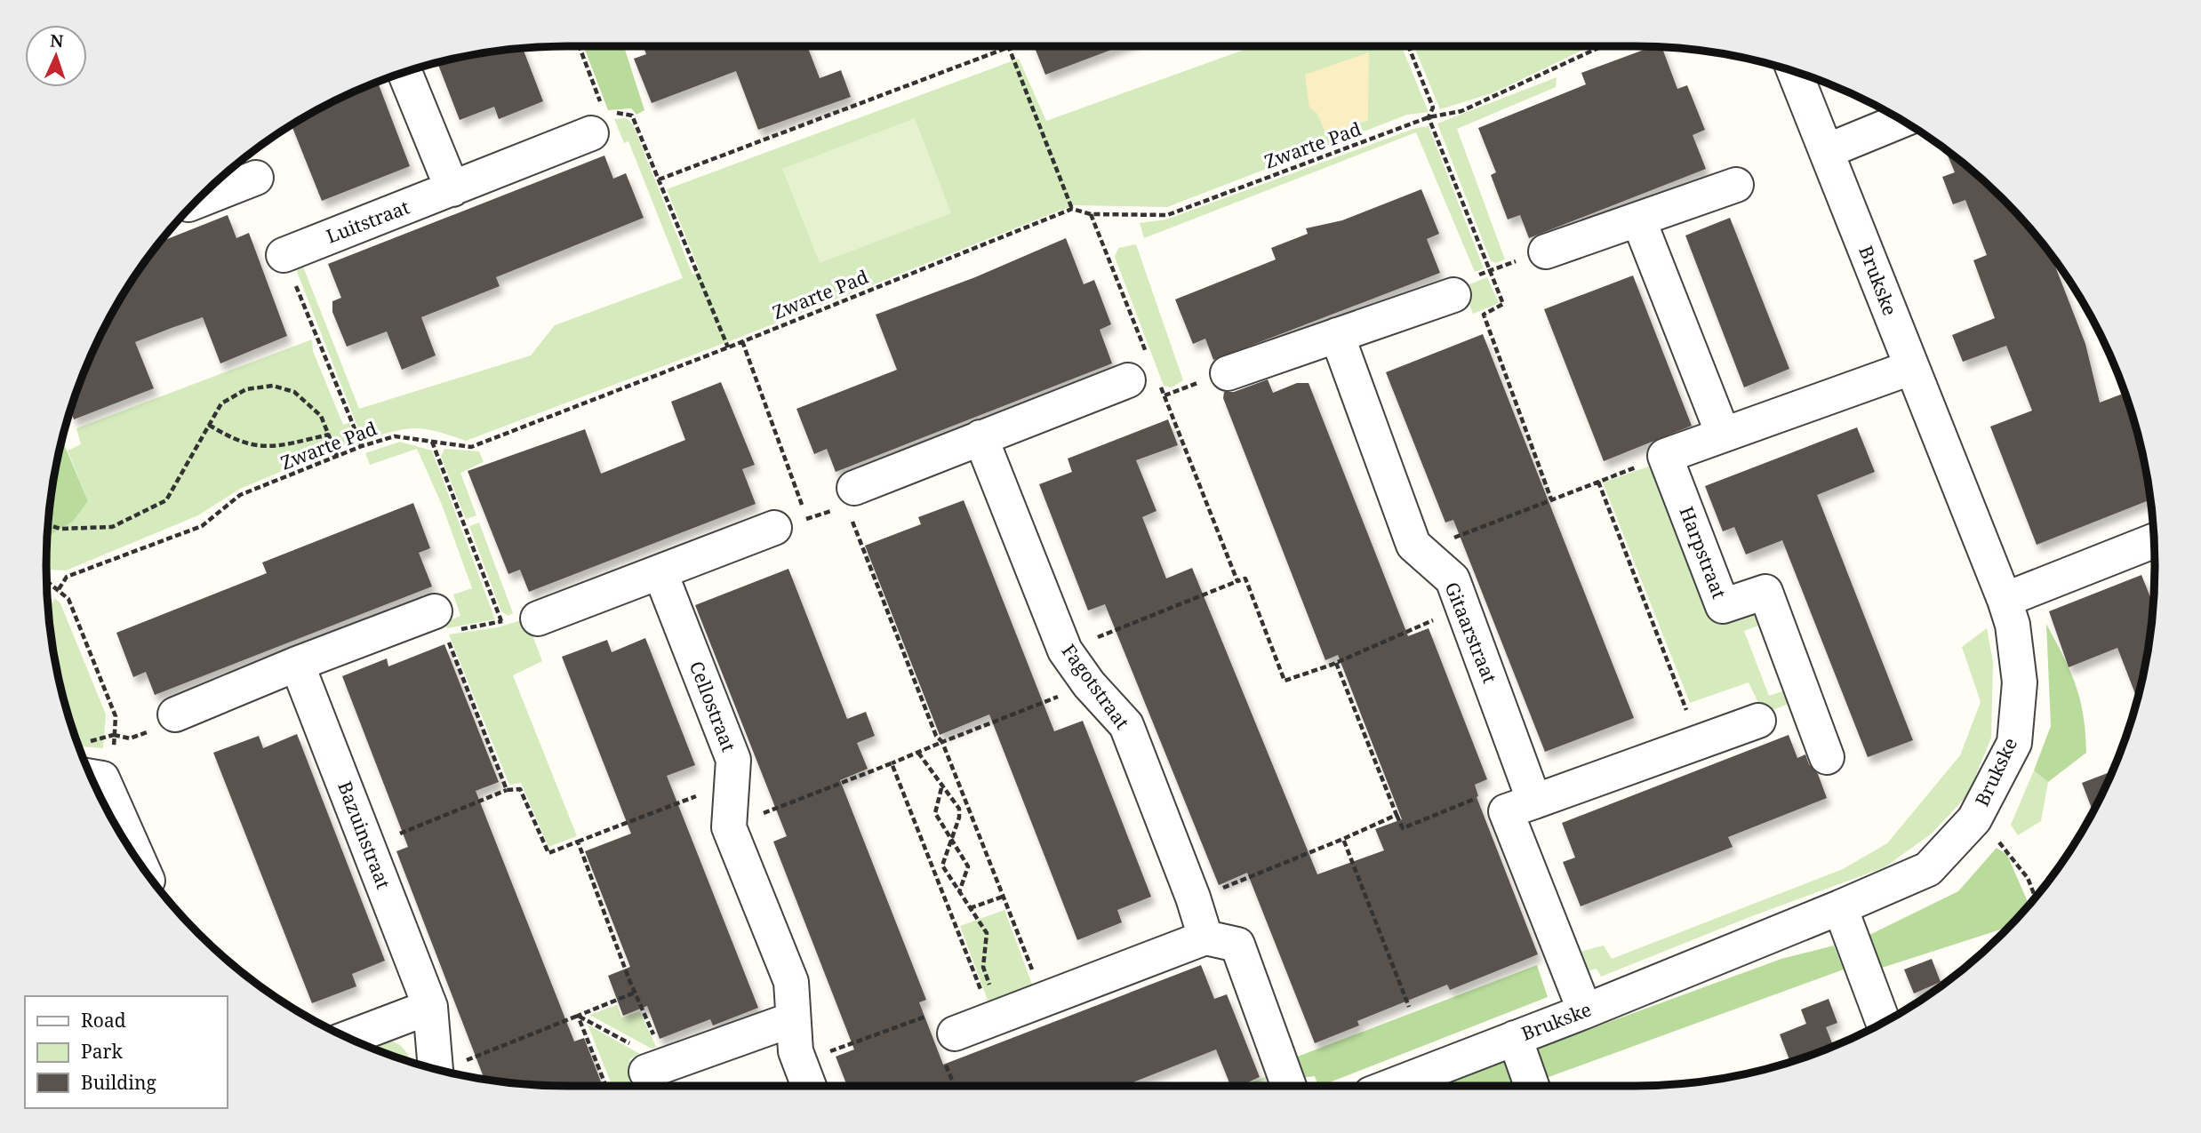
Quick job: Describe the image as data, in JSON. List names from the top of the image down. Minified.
{"streets":{"street":["Luitstraat","Brukske","Harpstraat","Gitaarstraat","Fagotstraat","Cellostraat","Bazuinstraat"],"path":["Zwarte Pad"]},"crossings":[["Brukske","Harpstraat"]],"legend":["Road","Park","Building"],"north":"top"}
